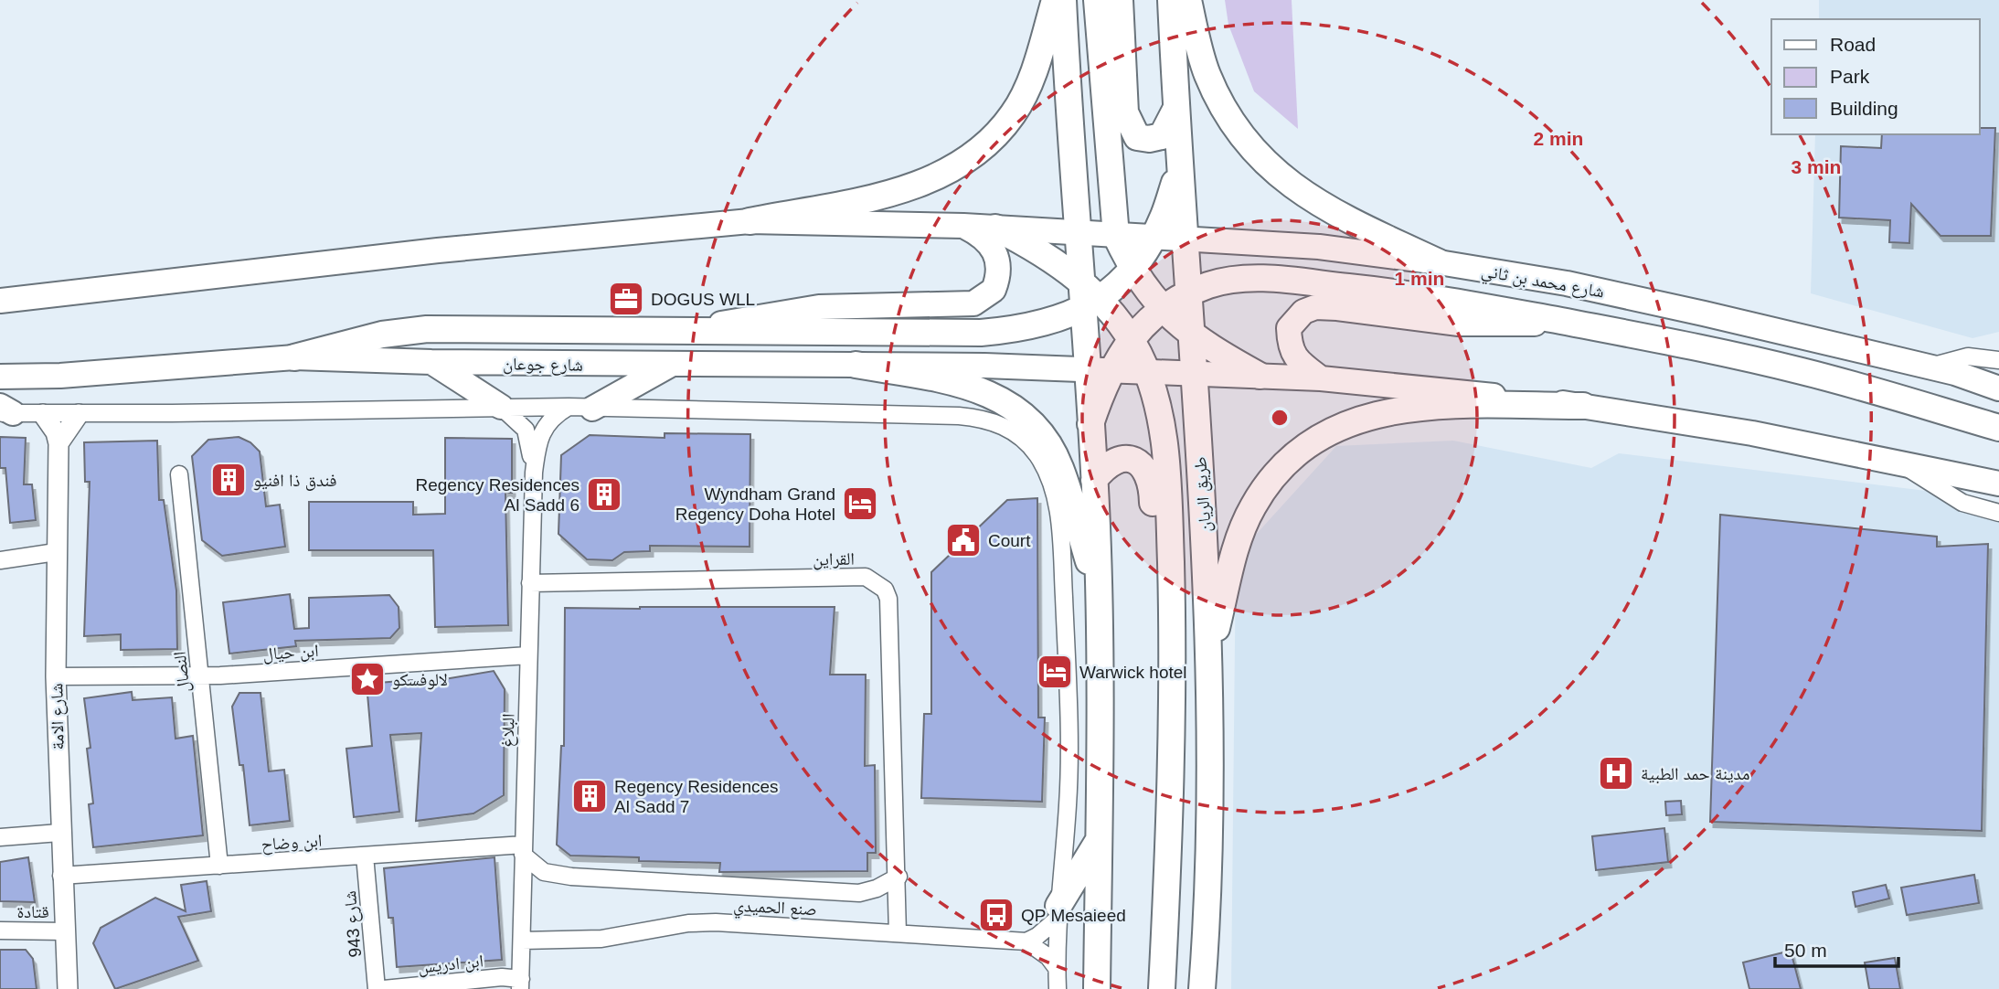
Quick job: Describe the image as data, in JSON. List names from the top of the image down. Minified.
{"streets":{"highway":["طريق الريان"],"main road":["شارع محمد بن ثاني","شارع جوعان"],"street":["القراين","ابن حيال","النصال","شارع الامة","البلاغ","ابن وضاح","صنع الحميدي","قتادة","شارع 943","ابن ادريس"]},"crossings":[["شارع محمد بن ثاني","طريق الريان"],["القراين","البلاغ"],["القراين","صنع الحميدي"],["ابن حيال","النصال"],["ابن حيال","شارع الامة"],["ابن حيال","البلاغ"],["النصال","ابن وضاح"],["شارع الامة","ابن وضاح"],["شارع الامة","قتادة"],["البلاغ","ابن وضاح"],["البلاغ","صنع الحميدي"],["البلاغ","ابن ادريس"],["ابن وضاح","شارع 943"]],"places":{"office":["DOGUS WLL"],"building":["فندق ذا افنيو","Regency Residences Al Sadd 6","Regency Residences Al Sadd 7"],"hotel":["Wyndham Grand Regency Doha Hotel","Warwick hotel"],"public building":["Court"],"place":["لالوفسكو"],"hospital":["مدينة حمد الطبية"],"bus stop":["QP Mesaieed"]},"legend":["Road","Park","Building"],"scale_bar":"50 m","rings":["2 min","3 min","1 min"]}
